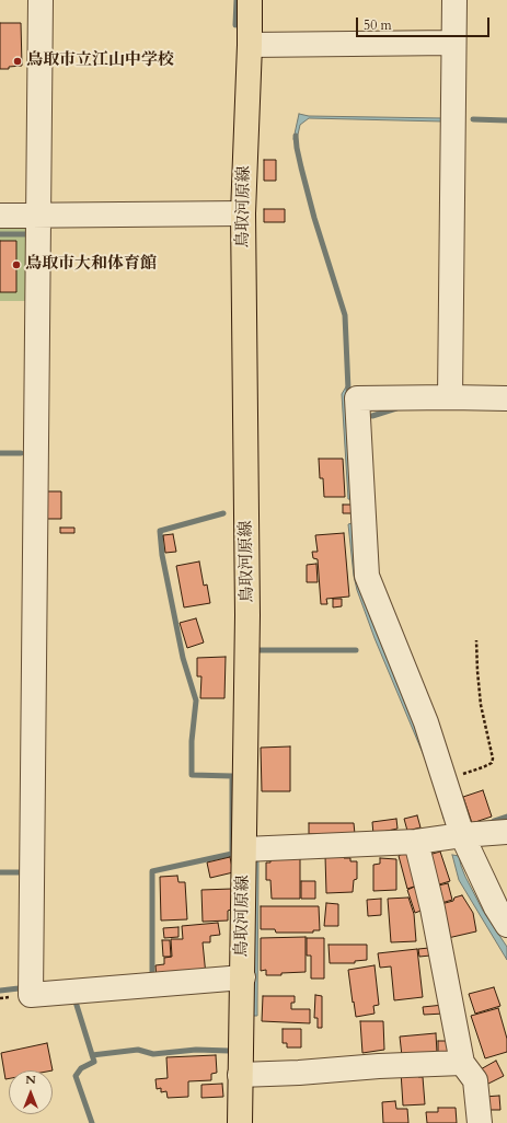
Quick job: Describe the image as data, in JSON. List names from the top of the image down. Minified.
{"streets":{"main road":["鳥取河原線"]},"places":["鳥取市立江山中学校","鳥取市大和体育館"],"scale_bar":"50 m","north":"top"}
